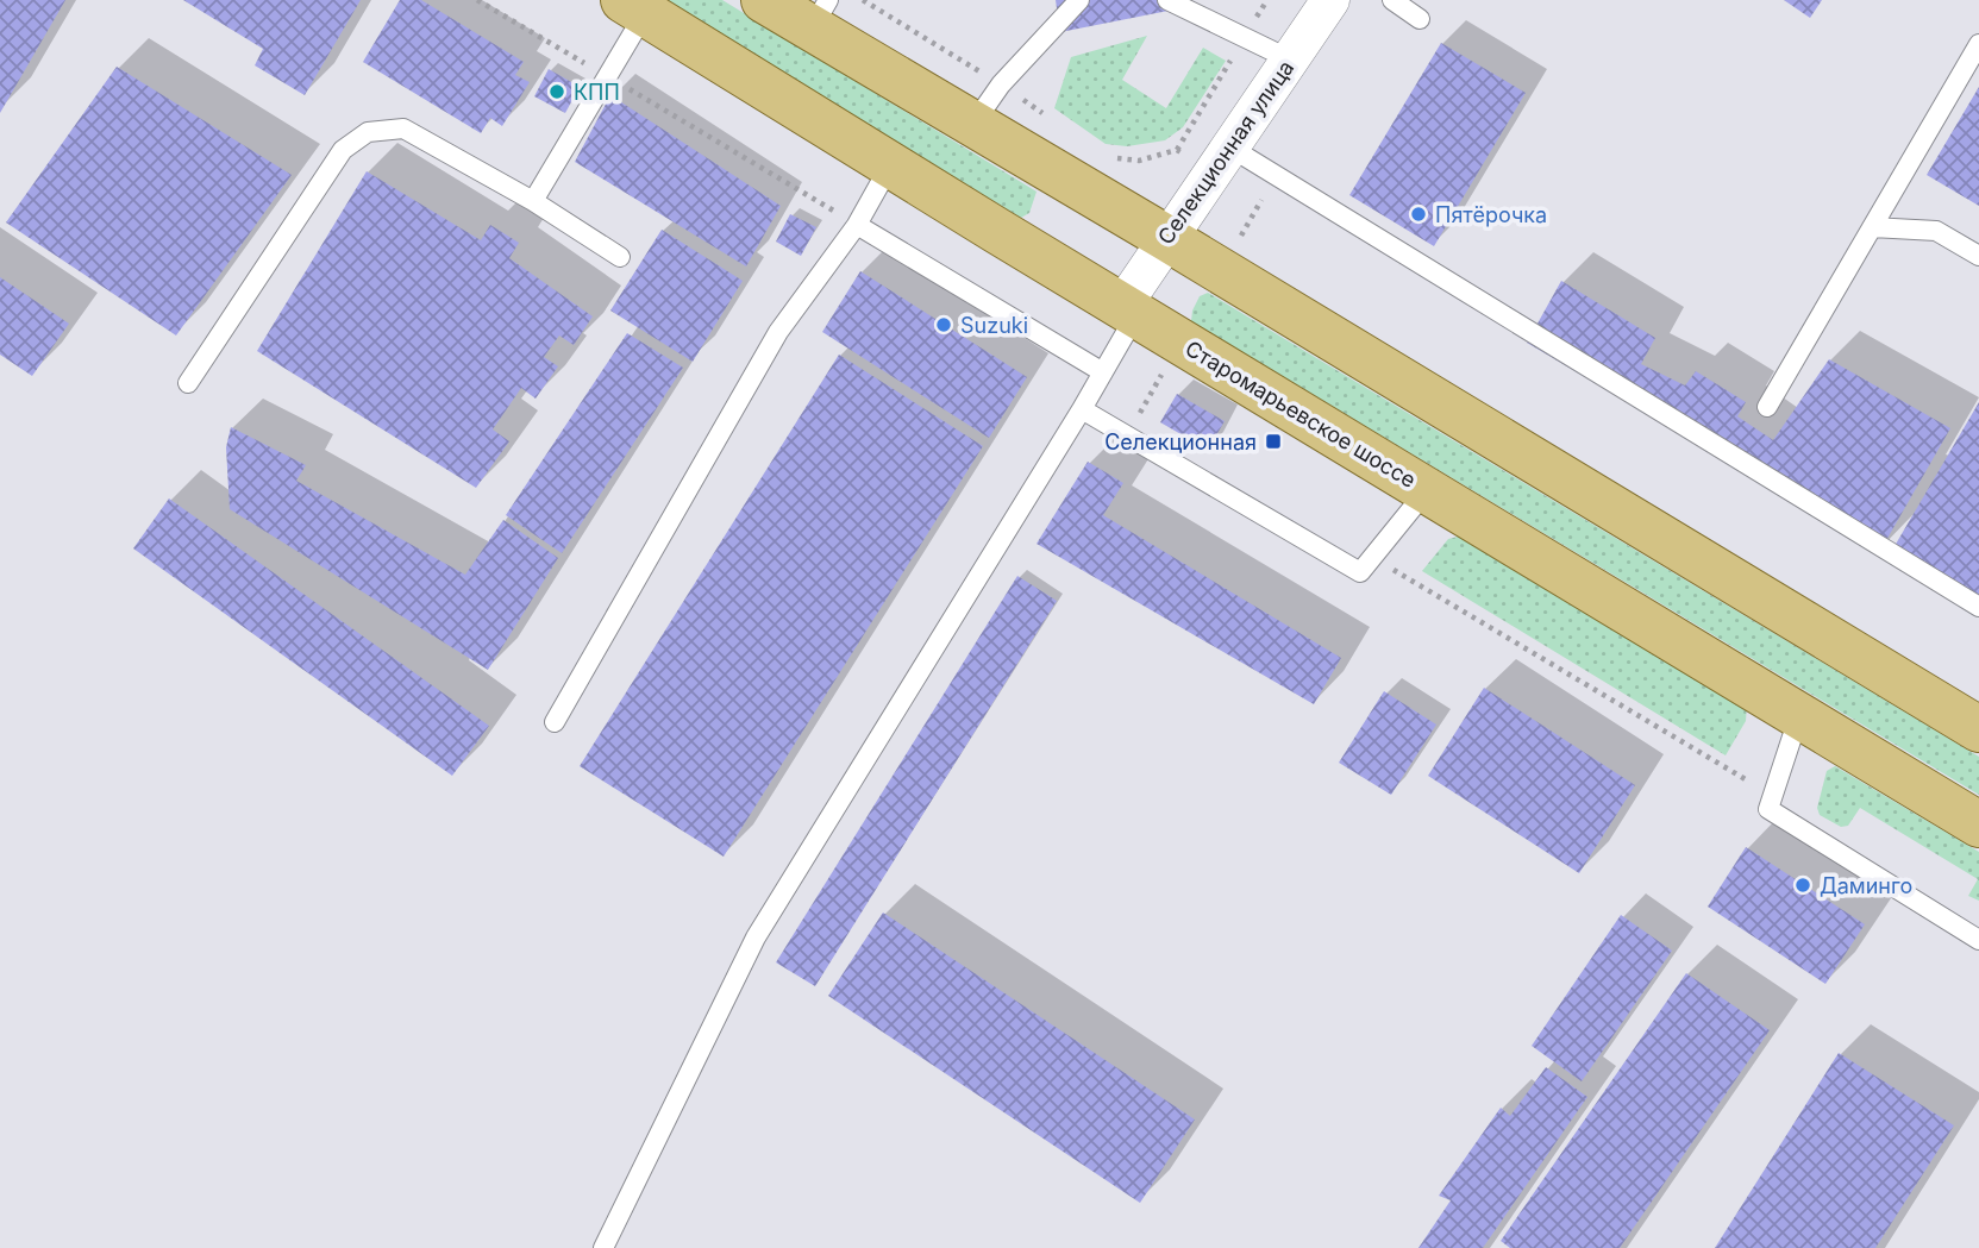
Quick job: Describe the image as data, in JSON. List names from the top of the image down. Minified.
{"streets":{"main road":["Старомарьевское шоссе"],"street":["Селекционная улица"]},"crossings":[["Селекционная улица","Старомарьевское шоссе"]],"places":{"other":["КПП","Пятёрочка","Suzuki","Даминго"],"transit":["Селекционная"]}}
